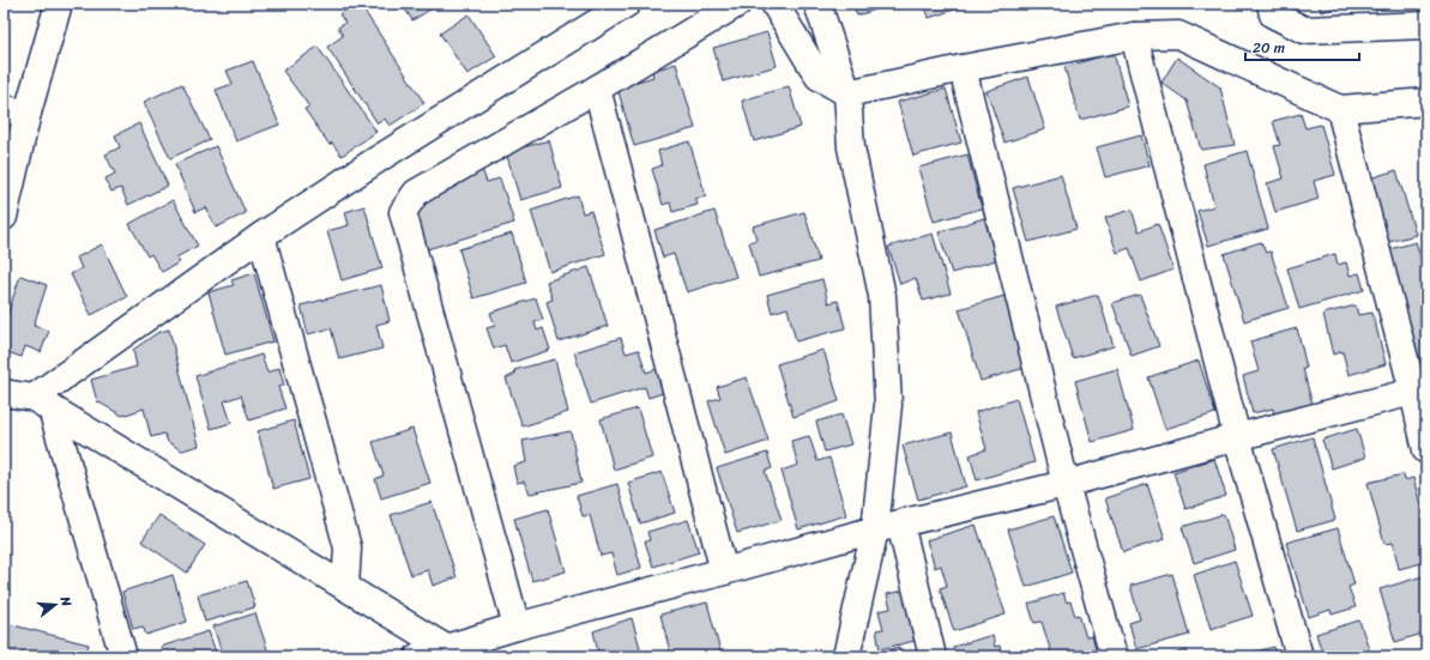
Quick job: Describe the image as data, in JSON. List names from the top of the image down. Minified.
{"scale_bar":"20 m","north":"right"}
